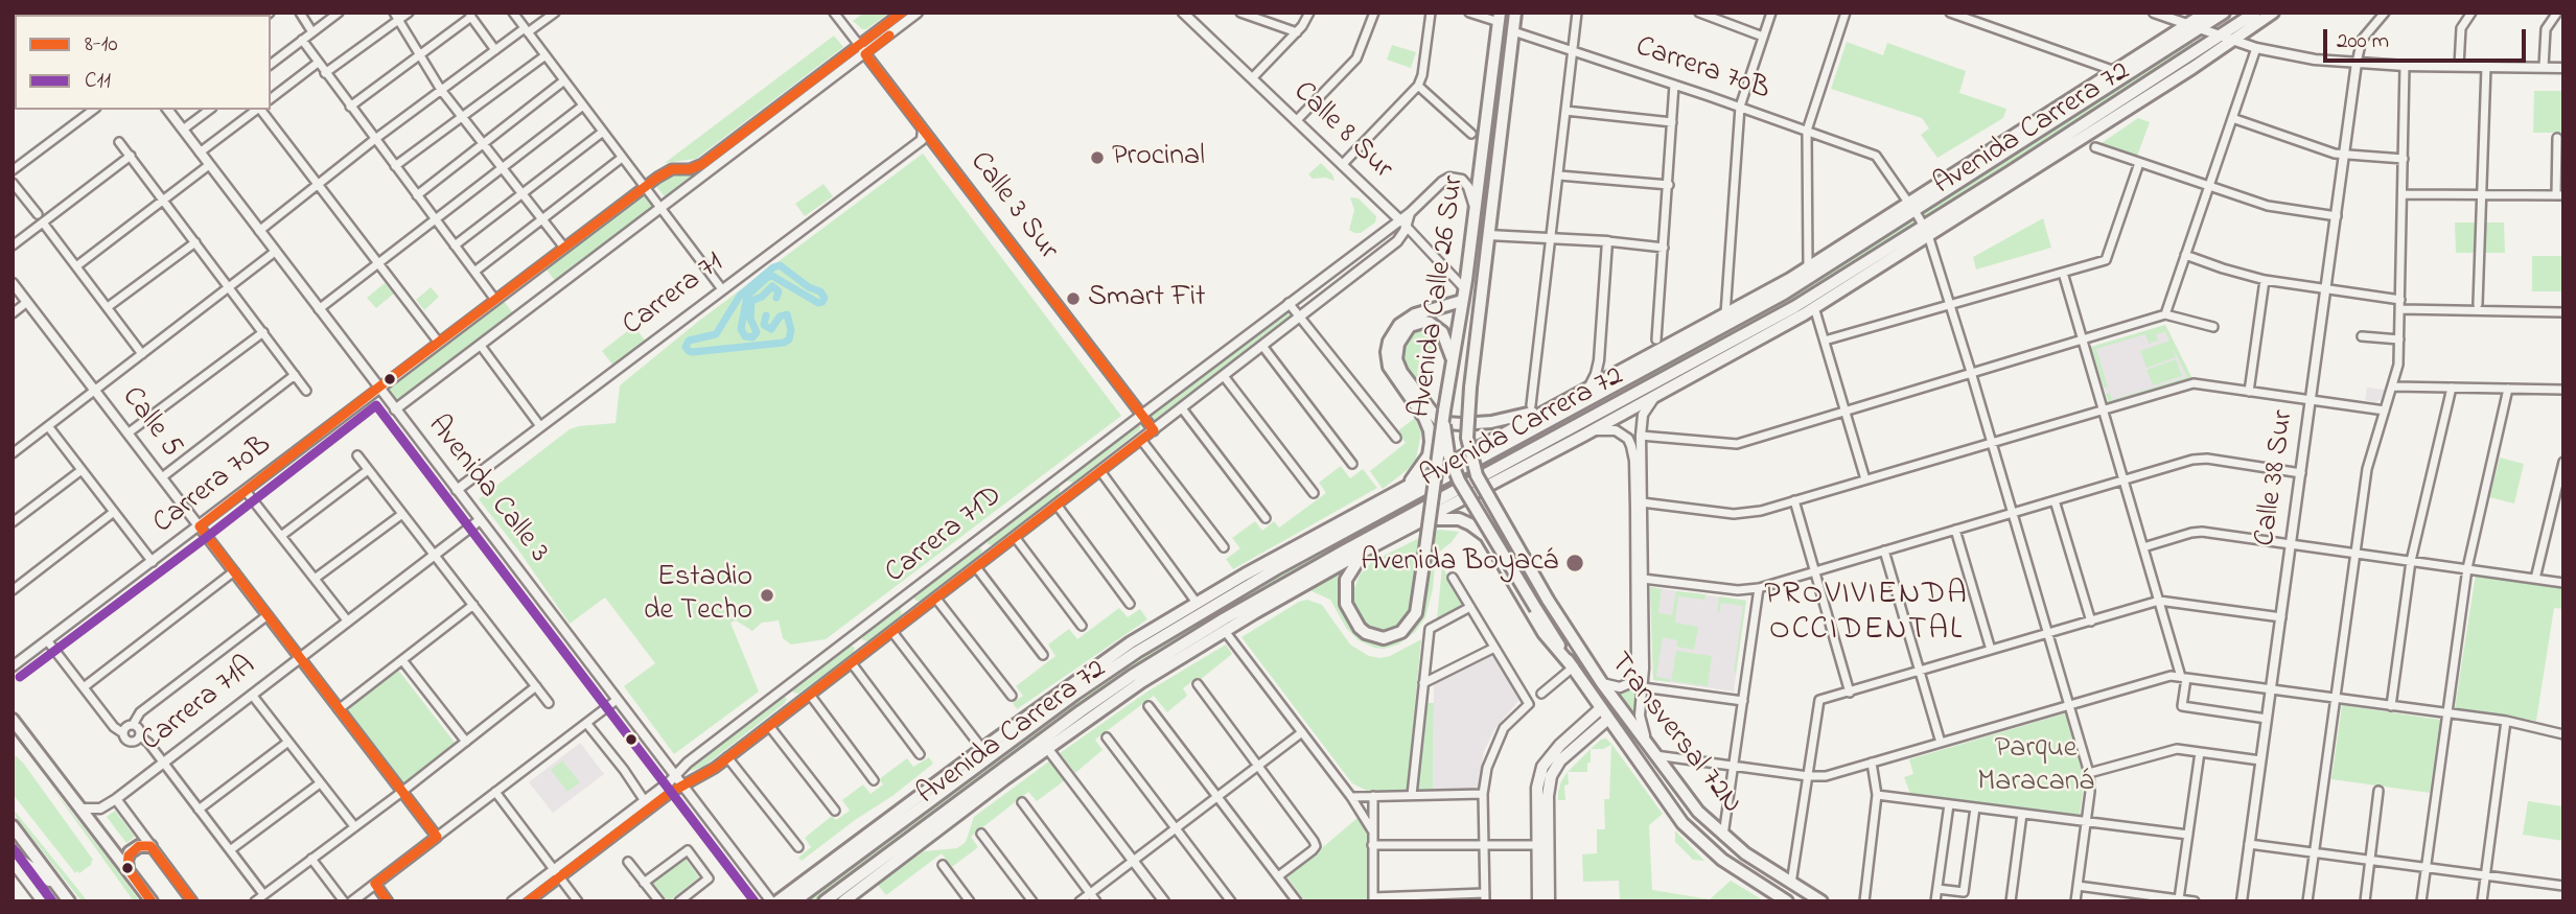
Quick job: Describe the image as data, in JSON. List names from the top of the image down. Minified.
{"streets":{"main road":["Avenida Carrera 72","Avenida Calle 26 Sur","Transversal 72N"],"street":["Carrera 70B","Calle 8 Sur","Calle 3 Sur","Carrera 71","Calle 5","Calle 38 Sur","Avenida Calle 3","Carrera 71D","Carrera 71A"]},"crossings":[["Carrera 70B","Avenida Carrera 72"],["Carrera 70B","Calle 3 Sur"],["Carrera 70B","Avenida Calle 26 Sur"],["Carrera 70B","Calle 5"],["Carrera 70B","Avenida Calle 3"],["Calle 8 Sur","Avenida Calle 26 Sur"],["Calle 8 Sur","Carrera 71D"],["Calle 3 Sur","Carrera 71D"],["Carrera 71","Avenida Calle 3"],["Avenida Calle 26 Sur","Carrera 71D"],["Avenida Calle 26 Sur","Transversal 72N"],["Calle 5","Carrera 71A"],["Avenida Calle 3","Carrera 71D"],["Avenida Calle 3","Carrera 71A"]],"districts":["PROVIVIENDA OCCIDENTAL"],"parks":["Parque Maracaná"],"places":["Procinal","Smart Fit","Avenida Boyacá","Estadio de Techo"],"lines":["transit line 8-10","transit line C11"],"legend":["8-10","C11"],"scale_bar":"200 m"}
